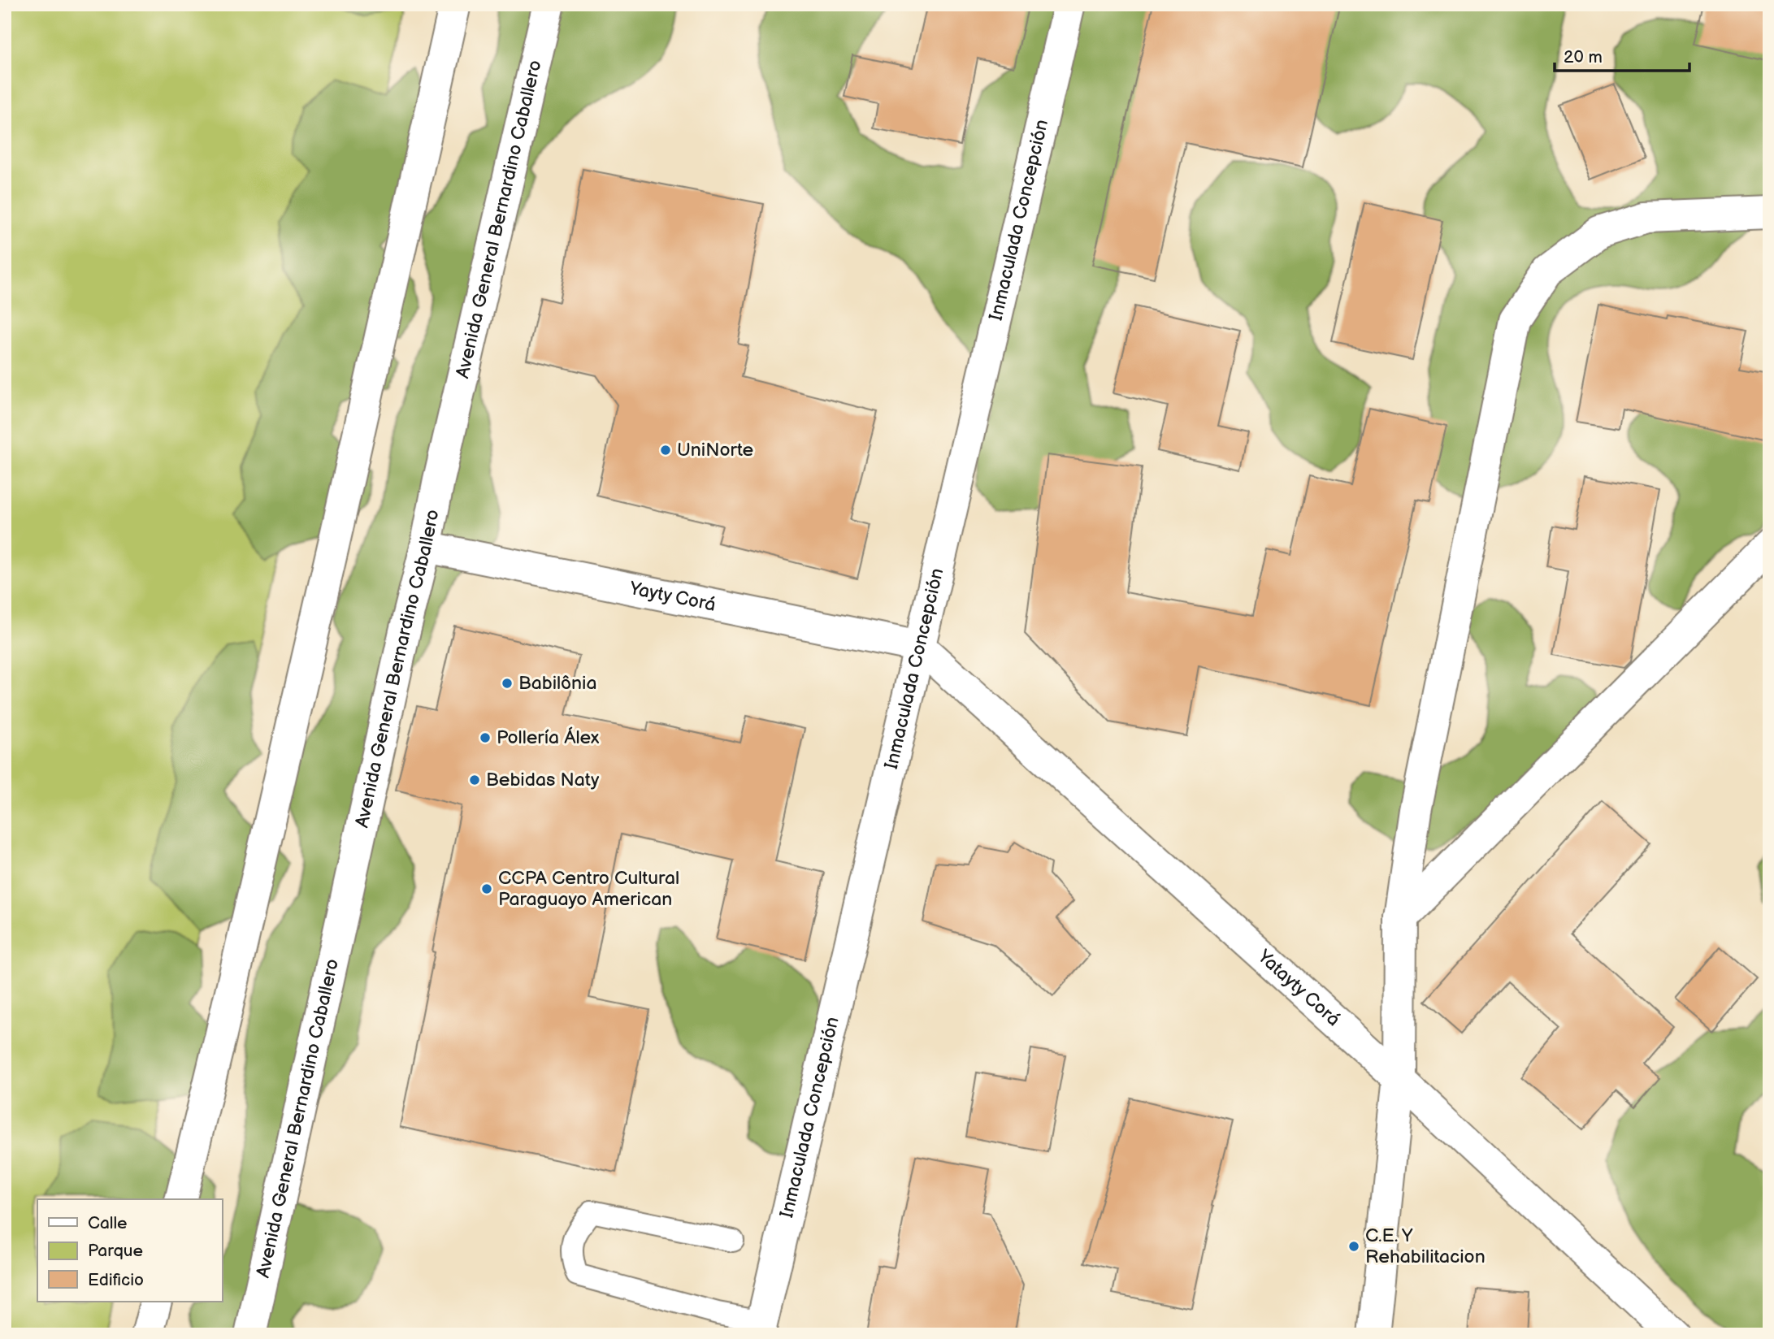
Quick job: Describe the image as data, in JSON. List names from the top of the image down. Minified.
{"streets":{"street":["Avenida General Bernardino Caballero","Inmaculada Concepción","Yayty Corá","Yatayty Corá"]},"crossings":[["Avenida General Bernardino Caballero","Yayty Corá"],["Inmaculada Concepción","Yayty Corá"],["Inmaculada Concepción","Yatayty Corá"],["Yayty Corá","Yatayty Corá"]],"places":["UniNorte","Babilônia","Pollería Álex","Bebidas Naty","CCPA Centro Cultural Paraguayo American","C.E. Y Rehabilitacion"],"legend":["Calle","Parque","Edificio"],"scale_bar":"20 m"}
